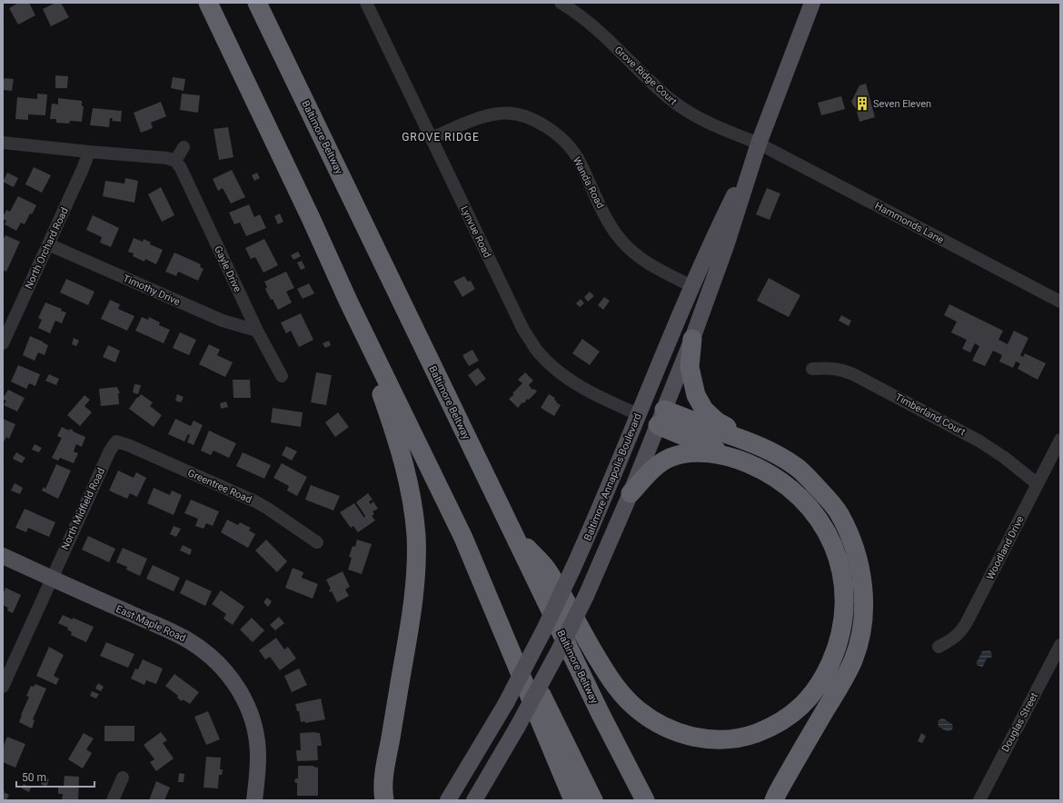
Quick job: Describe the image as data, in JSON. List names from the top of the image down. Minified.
{"streets":{"highway":["Baltimore Beltway"],"main road":["Baltimore Annapolis Boulevard","East Maple Road"],"street":["Grove Ridge Court","Wanda Road","Hammonds Lane","Lynvue Road","North Orchard Road","Gayle Drive","Timothy Drive","Timberland Court","Greentree Road","North Midfield Road","Woodland Drive","Douglas Street"]},"crossings":[["Grove Ridge Court","Hammonds Lane"],["Grove Ridge Court","Baltimore Annapolis Boulevard"],["Wanda Road","Lynvue Road"],["Wanda Road","Baltimore Annapolis Boulevard"],["Hammonds Lane","Baltimore Annapolis Boulevard"],["Lynvue Road","Baltimore Annapolis Boulevard"],["North Orchard Road","Timothy Drive"],["Gayle Drive","Timothy Drive"],["Timberland Court","Woodland Drive"],["Greentree Road","North Midfield Road"],["North Midfield Road","East Maple Road"]],"districts":["GROVE RIDGE"],"places":{"building":["Seven Eleven"]},"scale_bar":"50 m"}
